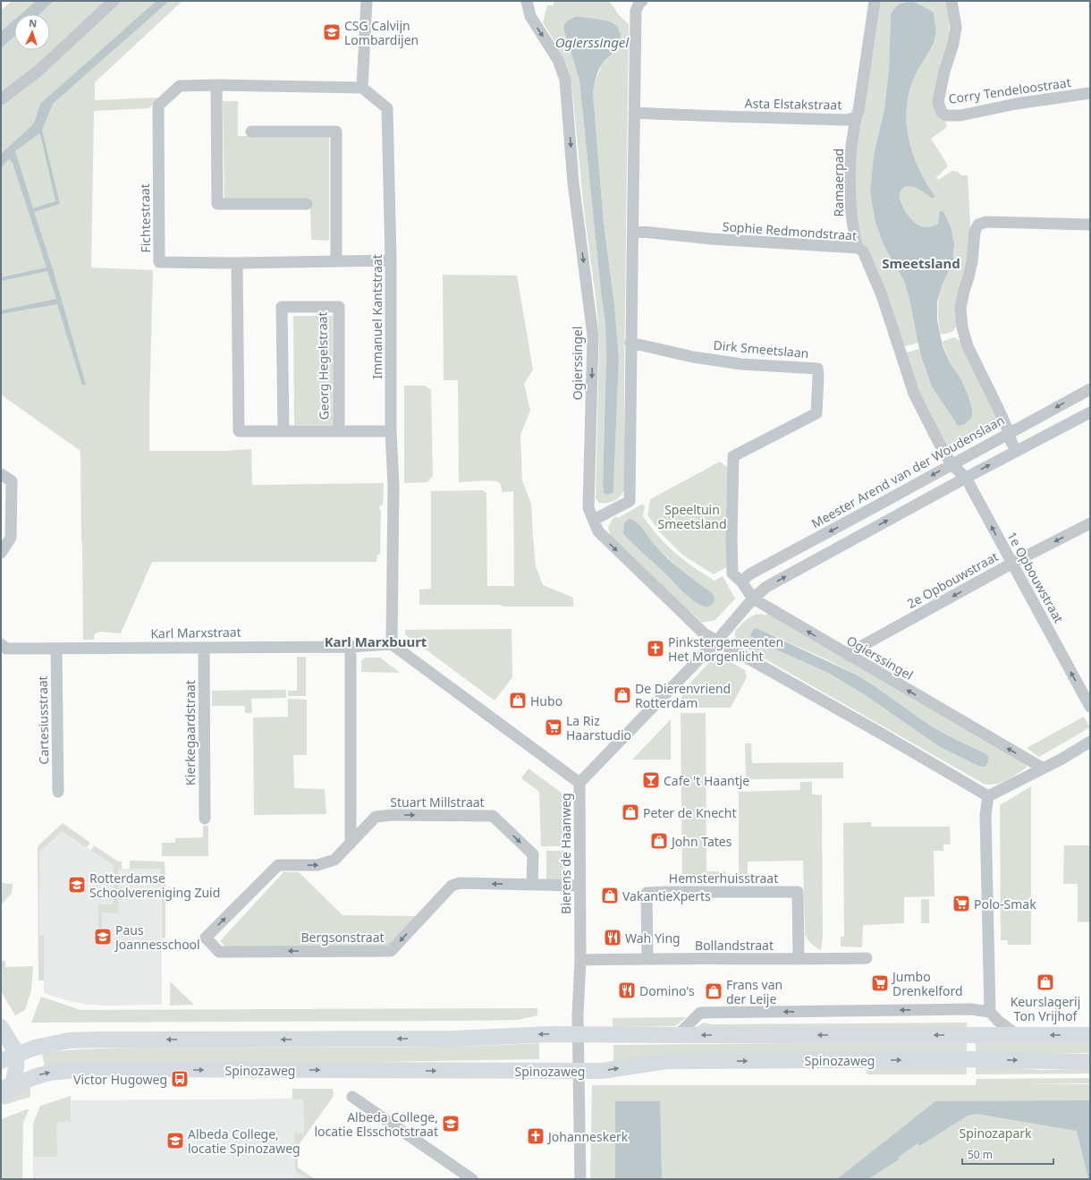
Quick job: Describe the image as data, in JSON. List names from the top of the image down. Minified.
{"streets":{"main road":["Spinozaweg"],"street":["Corry Tendeloostraat","Asta Elstakstraat","Ramaerpad","Fichtestraat","Sophie Redmondstraat","Immanuel Kantstraat","Dirk Smeetslaan","Ogierssingel","Georg Hegelstraat","Meester Arend van der Woudenslaan","1e Opbouwstraat","2e Opbouwstraat","Karl Marxstraat","Cartesiusstraat","Kierkegaardstraat","Stuart Millstraat","Bierens de Haanweg","Hemsterhuisstraat","Bergsonstraat","Bollandstraat"]},"crossings":[["Asta Elstakstraat","Ramaerpad"],["Ramaerpad","Sophie Redmondstraat"],["Fichtestraat","Immanuel Kantstraat"],["Fichtestraat","Georg Hegelstraat"],["Sophie Redmondstraat","Meester Arend van der Woudenslaan"],["Sophie Redmondstraat","1e Opbouwstraat"],["Immanuel Kantstraat","Georg Hegelstraat"],["Immanuel Kantstraat","Karl Marxstraat"],["Dirk Smeetslaan","Meester Arend van der Woudenslaan"],["Ogierssingel","2e Opbouwstraat"],["Ogierssingel","Bierens de Haanweg"],["Meester Arend van der Woudenslaan","1e Opbouwstraat"],["1e Opbouwstraat","2e Opbouwstraat"],["Karl Marxstraat","Cartesiusstraat"],["Karl Marxstraat","Kierkegaardstraat"],["Stuart Millstraat","Bergsonstraat"],["Bierens de Haanweg","Bergsonstraat"],["Bierens de Haanweg","Bollandstraat"],["Bierens de Haanweg","Spinozaweg"],["Hemsterhuisstraat","Bollandstraat"]],"one_way":["1e Opbouwstraat"],"districts":["Smeetsland","Karl Marxbuurt"],"water":["Ogierssingel"],"parks":["Speeltuin Smeetsland","Spinozapark"],"places":{"school or university":["CSG Calvijn Lombardijen","Rotterdamse Schoolvereniging Zuid","Paus Joannesschool","Albeda College, locatie Elsschotstraat","Albeda College, locatie Spinozaweg"],"church":["Pinkstergemeenten Het Morgenlicht","Johanneskerk"],"shop":["De Dierenvriend Rotterdam","Hubo","Peter de Knecht","John Tates","VakantieXperts","Keurslagerij Ton Vrijhof","Frans van der Leije"],"supermarket":["La Riz Haarstudio","Polo-Smak","Jumbo Drenkelford"],"bar":["Cafe 't Haantje"],"restaurant":["Wah Ying","Domino's"],"bus stop":["Victor Hugoweg"]},"scale_bar":"50 m","north":"top"}
